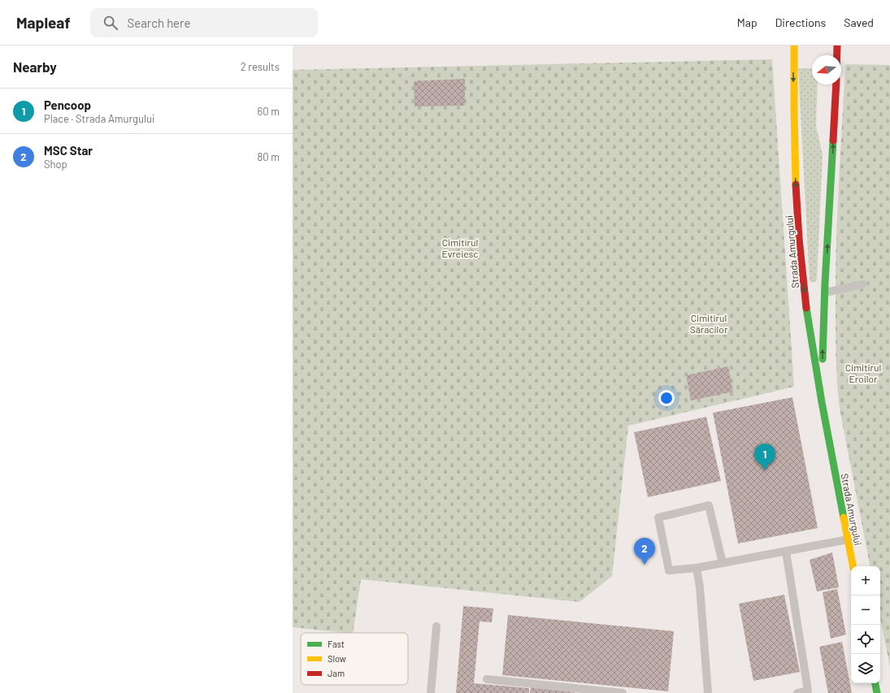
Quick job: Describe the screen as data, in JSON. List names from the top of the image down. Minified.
{"streets":{"main road":["Strada Amurgului"]},"parks":["Cimitirul Evreiesc","Cimitirul Săracilor","Cimitirul Eroilor"],"legend":["Fast","Slow","Jam"],"north":"left","page":{"header":"Mapleaf","search":"Search here","nav":["Map","Directions","Saved"],"heading":["Nearby","2 results"],"list":[{"mark":"1","name":"Pencoop","note":"Place · Strada Amurgului","value":"60 m"},{"mark":"2","name":"MSC Star","note":"Shop","value":"80 m"}],"pins":["1","2"],"map_buttons":["+","−"]}}
